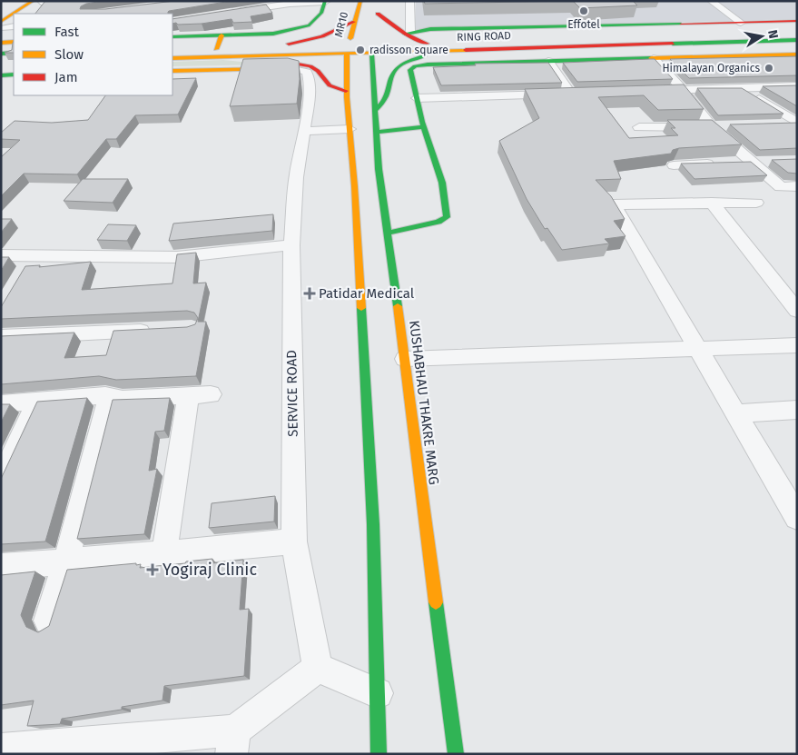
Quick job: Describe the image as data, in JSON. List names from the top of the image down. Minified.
{"streets":{"main road":["MR10","RING ROAD","KUSHABHAU THAKRE MARG"],"street":["SERVICE ROAD"]},"crossings":[["MR10","RING ROAD"],["RING ROAD","KUSHABHAU THAKRE MARG"]],"places":{"other":["Effotel","radisson square","Himalayan Organics"],"health":["Patidar Medical","Yogiraj Clinic"]},"legend":["Fast","Slow","Jam"],"north":"right"}
